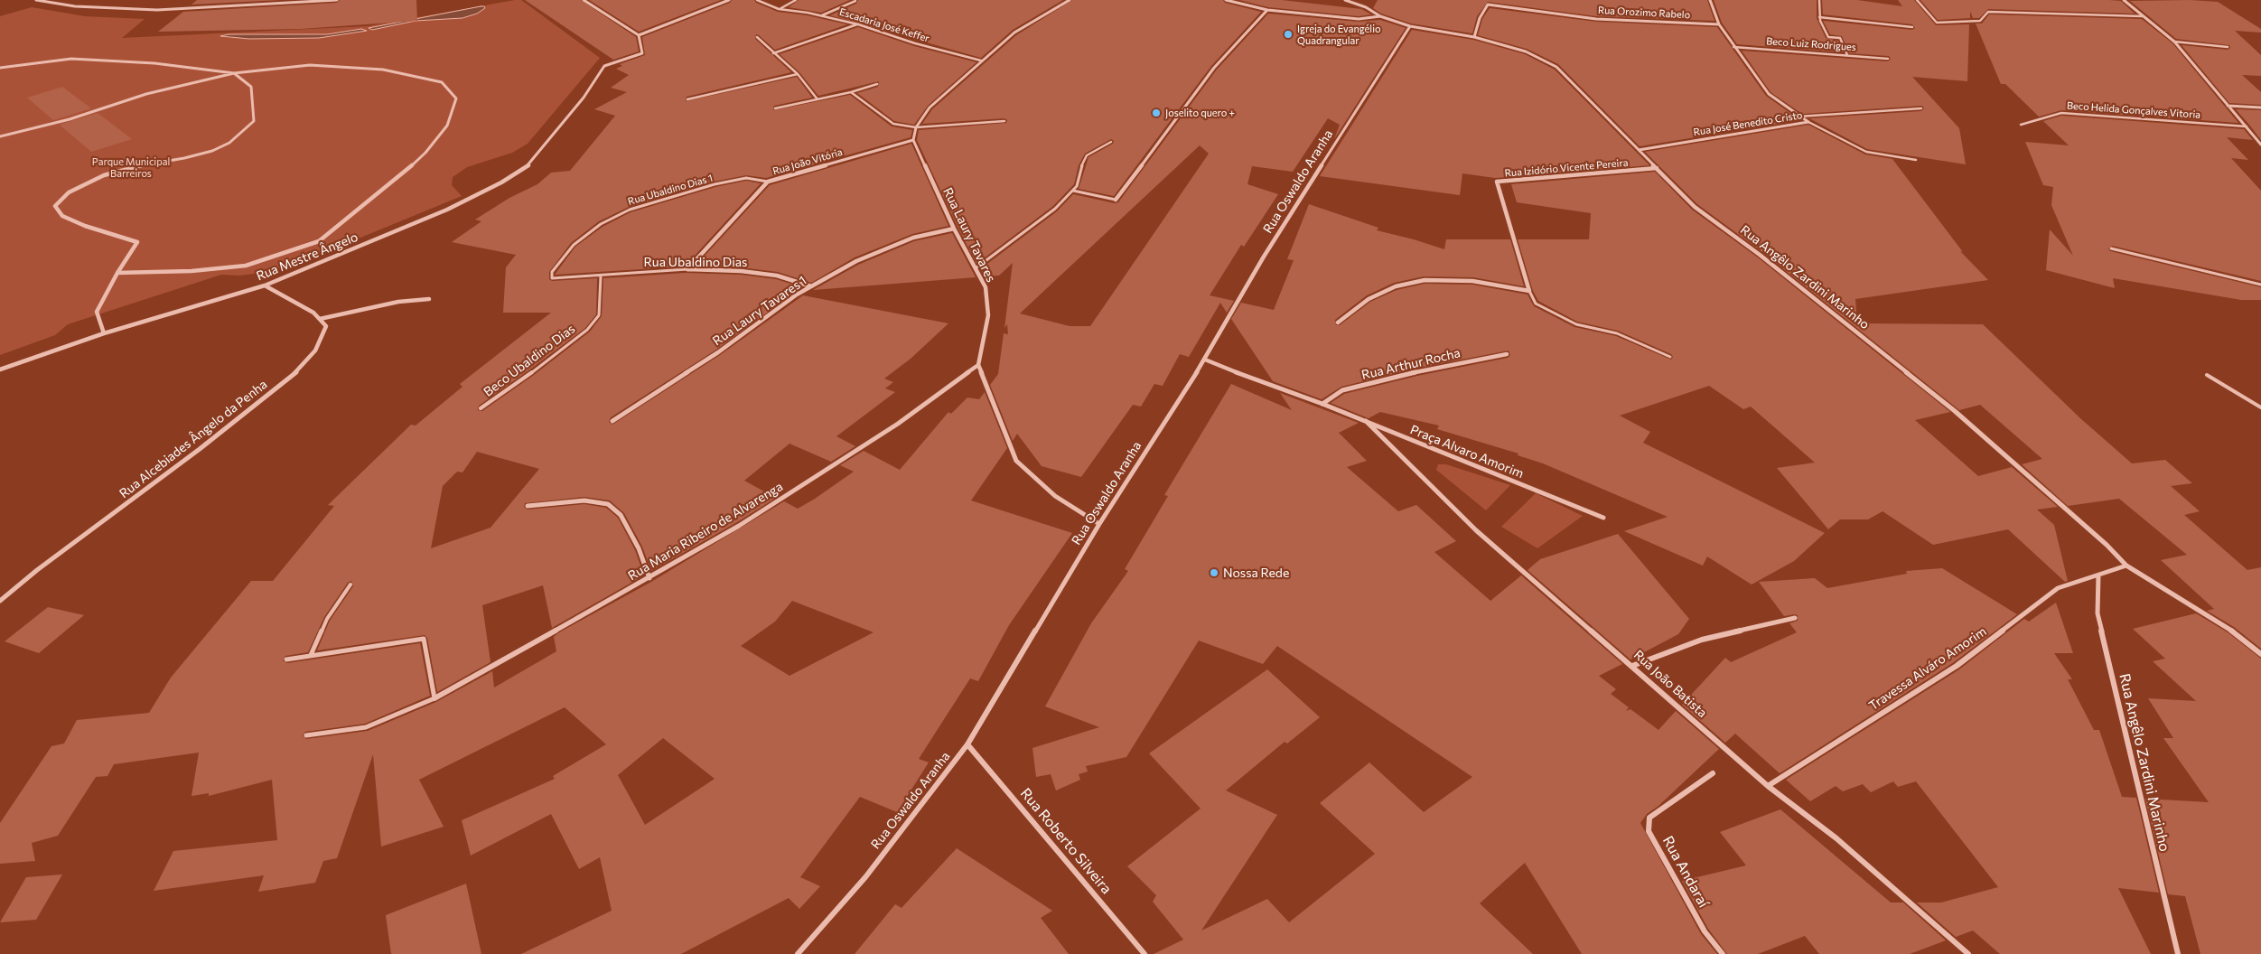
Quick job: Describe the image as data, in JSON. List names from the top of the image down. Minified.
{"streets":{"street":["Rua Orozimo Rabelo","Rua José Benedito Cristo","Rua João Vitória","Rua Izidório Vicente Pereira","Rua Oswaldo Aranha","Rua Laury Tavares","Rua Mestre Ângelo","Rua Ubaldino Dias","Rua Angêlo Zardini Marinho","Rua Laury Tavares 1","Rua Arthur Rocha","Rua Alcebiades Ângelo da Penha","Praça Alvaro Amorim","Rua Maria Ribeiro de Alvarenga","Travessa Alváro Amorim","Rua João Batista","Rua Roberto Silveira","Rua Andaraí"],"lane":["Escadaria José Keffer","Beco Luiz Rodrigues","Beco Helida Gonçalves Vitoria","Rua Ubaldino Dias 1","Beco Ubaldino Dias"]},"crossings":[["Rua Orozimo Rabelo","Rua José Benedito Cristo"],["Rua Orozimo Rabelo","Rua Angêlo Zardini Marinho"],["Beco Luiz Rodrigues","Rua José Benedito Cristo"],["Rua José Benedito Cristo","Rua Angêlo Zardini Marinho"],["Rua João Vitória","Rua Ubaldino Dias 1"],["Rua João Vitória","Rua Laury Tavares"],["Rua João Vitória","Rua Ubaldino Dias"],["Rua Izidório Vicente Pereira","Rua Angêlo Zardini Marinho"],["Rua Oswaldo Aranha","Rua Angêlo Zardini Marinho"],["Rua Oswaldo Aranha","Praça Alvaro Amorim"],["Rua Oswaldo Aranha","Rua Roberto Silveira"],["Rua Ubaldino Dias 1","Rua Ubaldino Dias"],["Rua Laury Tavares","Rua Laury Tavares 1"],["Rua Laury Tavares","Rua Maria Ribeiro de Alvarenga"],["Rua Ubaldino Dias","Rua Laury Tavares 1"],["Rua Ubaldino Dias","Beco Ubaldino Dias"],["Rua Angêlo Zardini Marinho","Travessa Alváro Amorim"],["Rua Arthur Rocha","Praça Alvaro Amorim"],["Praça Alvaro Amorim","Rua João Batista"],["Travessa Alváro Amorim","Rua João Batista"]],"parks":["Parque Municipal Barreiros"],"places":["Igreja do Evangélio Quadrangular","Joselito quero +","Nossa Rede"]}
